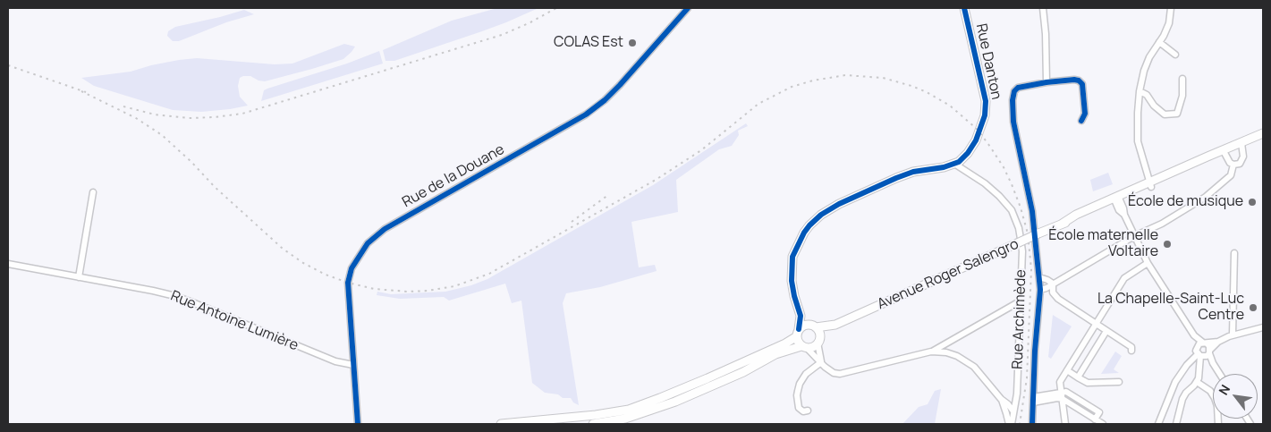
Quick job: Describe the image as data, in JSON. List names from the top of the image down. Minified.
{"streets":{"main road":["Rue Danton","Avenue Roger Salengro"],"street":["Rue de la Douane","Rue Archimède","Rue Antoine Lumière"]},"crossings":[["Rue Danton","Rue Archimède"],["Rue de la Douane","Rue Antoine Lumière"]],"places":["COLAS Est","École de musique","École maternelle Voltaire","La Chapelle-Saint-Luc Centre"],"north":"top left"}
